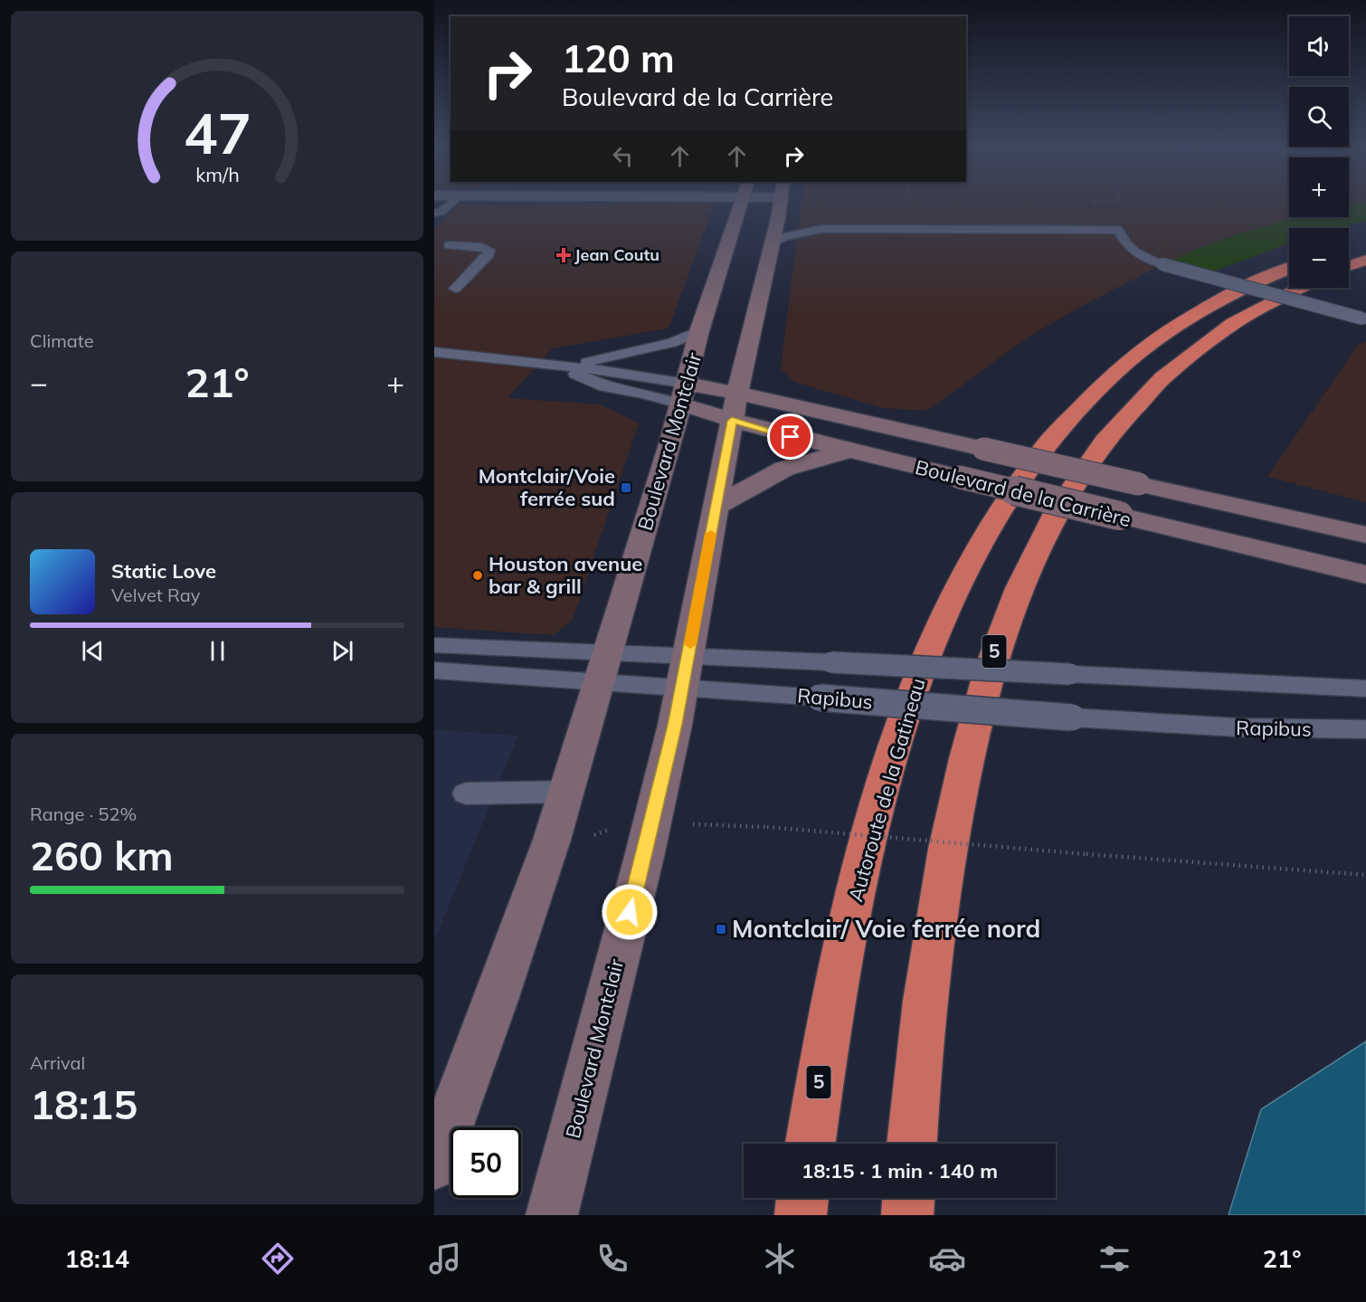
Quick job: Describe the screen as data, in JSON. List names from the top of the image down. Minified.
{"streets":{"highway":["5","Autoroute de la Gatineau"],"main road":["Boulevard Montclair","Boulevard de la Carrière"],"lane":["Rapibus"]},"crossings":[["Boulevard Montclair","Boulevard de la Carrière"],["Boulevard Montclair","Rapibus"]],"places":{"health":["Jean Coutu"],"transit":["Montclair/Voie ferrée sud","Montclair/ Voie ferrée nord"],"other":["Houston avenue bar & grill"]},"page":{"map_buttons":["+","−"],"turn":["120 m","Boulevard de la Carrière"],"tile":["Climate",["Range · 52%","260 km"],["Arrival","18:15"]],"heat":["−","21°","+"],"song":["Static Love","Velvet Ray"],"limit":"50","trip":"18:15 · 1 min · 140 m","tabs":["18:14","21°"],"gauge":["47","km/h"]}}
